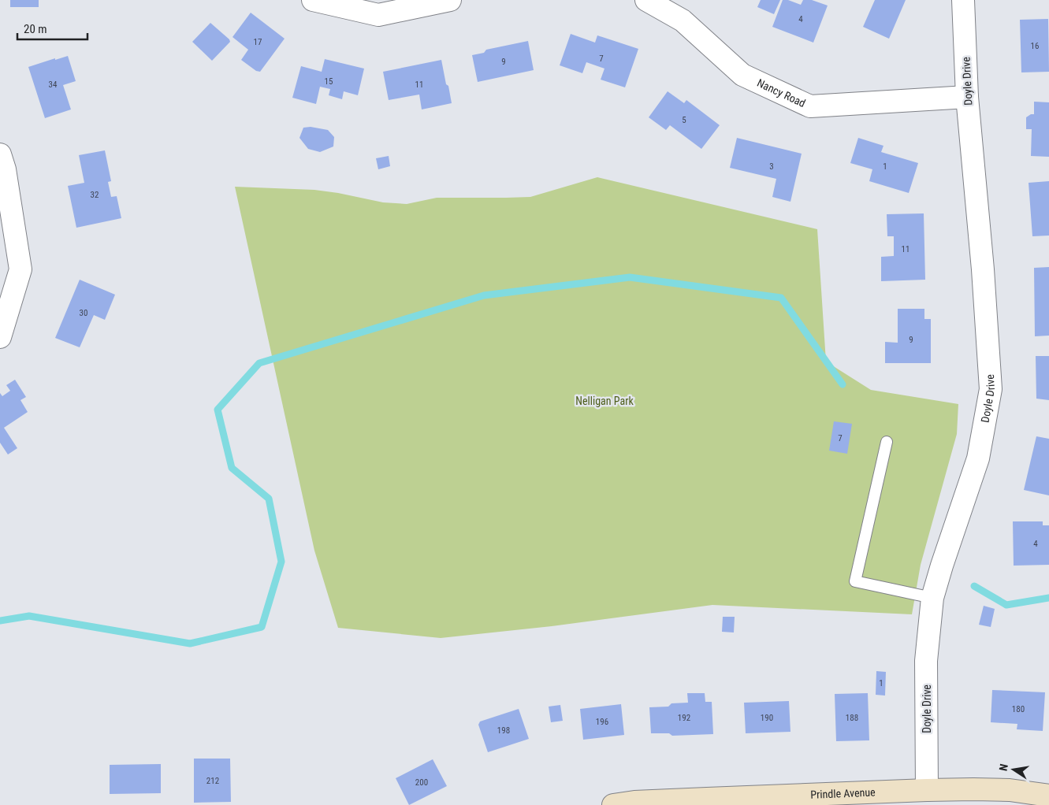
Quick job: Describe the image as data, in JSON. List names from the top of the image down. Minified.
{"streets":{"main road":["Prindle Avenue"],"street":["Doyle Drive","Nancy Road"]},"crossings":[["Doyle Drive","Nancy Road"],["Doyle Drive","Prindle Avenue"]],"parks":["Nelligan Park"],"house_numbers":["4","17","16","7","9","15","34","11","5","3","1","32","11","30","9","7","4","1","180","192","190","188","196","198","212","200"],"scale_bar":"20 m","north":"left"}
